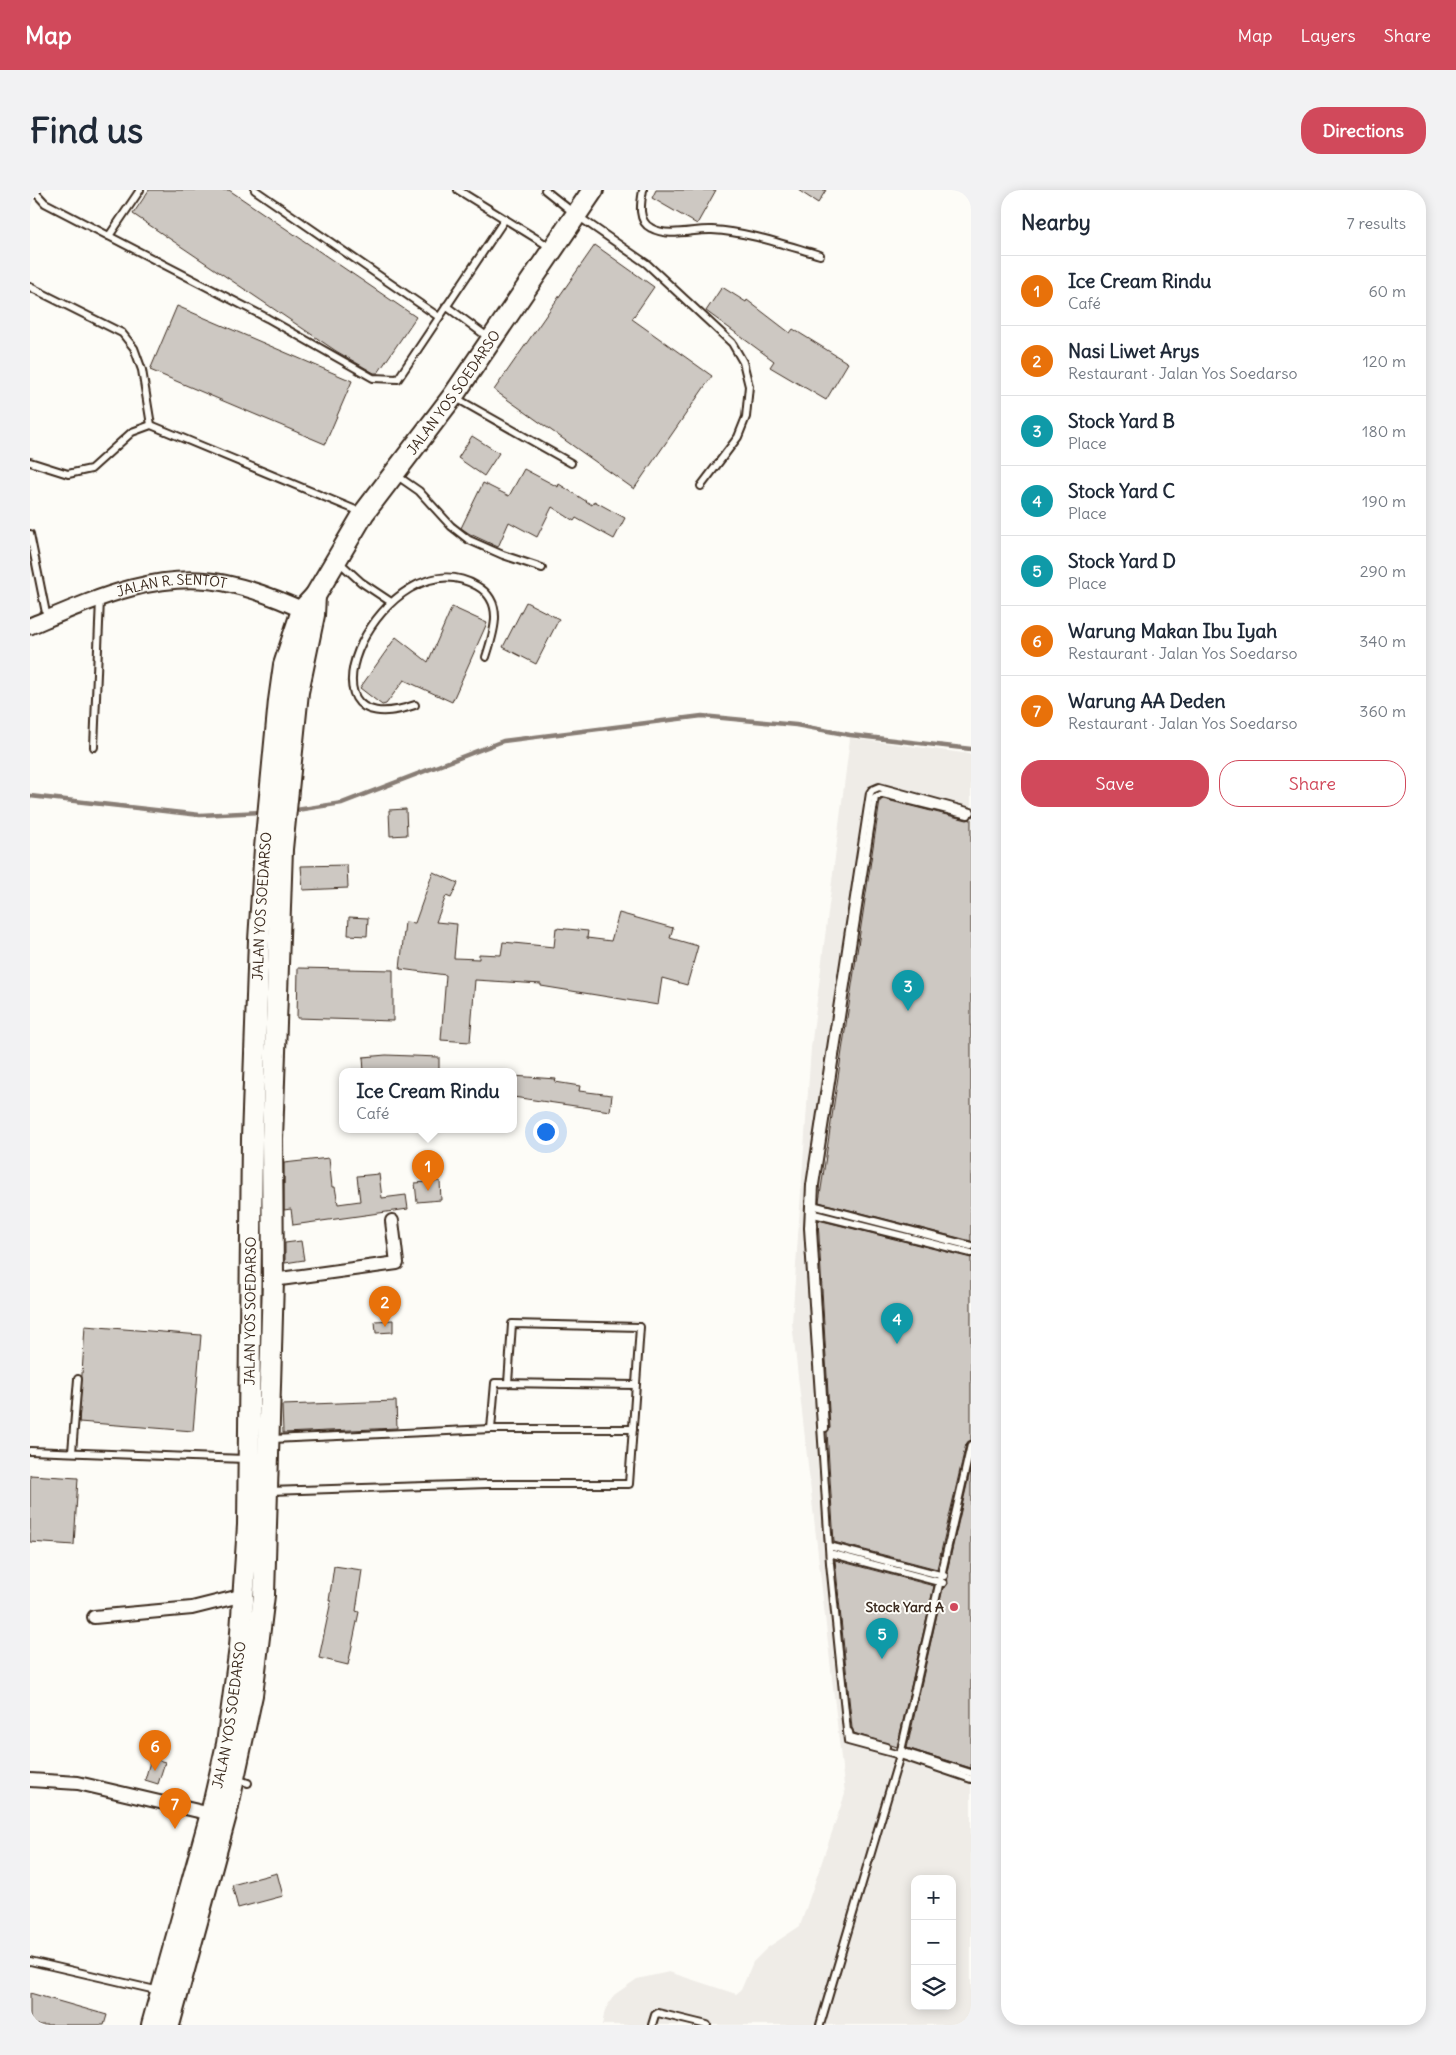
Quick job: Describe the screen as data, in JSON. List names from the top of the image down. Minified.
{"streets":{"highway":["JALAN YOS SOEDARSO"],"street":["JALAN R. SENTOT"]},"crossings":[["JALAN YOS SOEDARSO","JALAN R. SENTOT"]],"places":["Stock Yard A"],"page":{"header":"Map","nav":["Map","Layers","Share"],"buttons":["Directions",["Save","Share"]],"title":"Find us","heading":["Nearby","7 results"],"list":[{"mark":"1","name":"Ice Cream Rindu","note":"Café","value":"60 m"},{"mark":"2","name":"Nasi Liwet Arys","note":"Restaurant · Jalan Yos Soedarso","value":"120 m"},{"mark":"3","name":"Stock Yard B","note":"Place","value":"180 m"},{"mark":"4","name":"Stock Yard C","note":"Place","value":"190 m"},{"mark":"5","name":"Stock Yard D","note":"Place","value":"290 m"},{"mark":"6","name":"Warung Makan Ibu Iyah","note":"Restaurant · Jalan Yos Soedarso","value":"340 m"},{"mark":"7","name":"Warung AA Deden","note":"Restaurant · Jalan Yos Soedarso","value":"360 m"}],"pins":["3","1","2","4","5","6","7"],"popup":["Ice Cream Rindu","Café"],"map_buttons":["+","−"]}}
